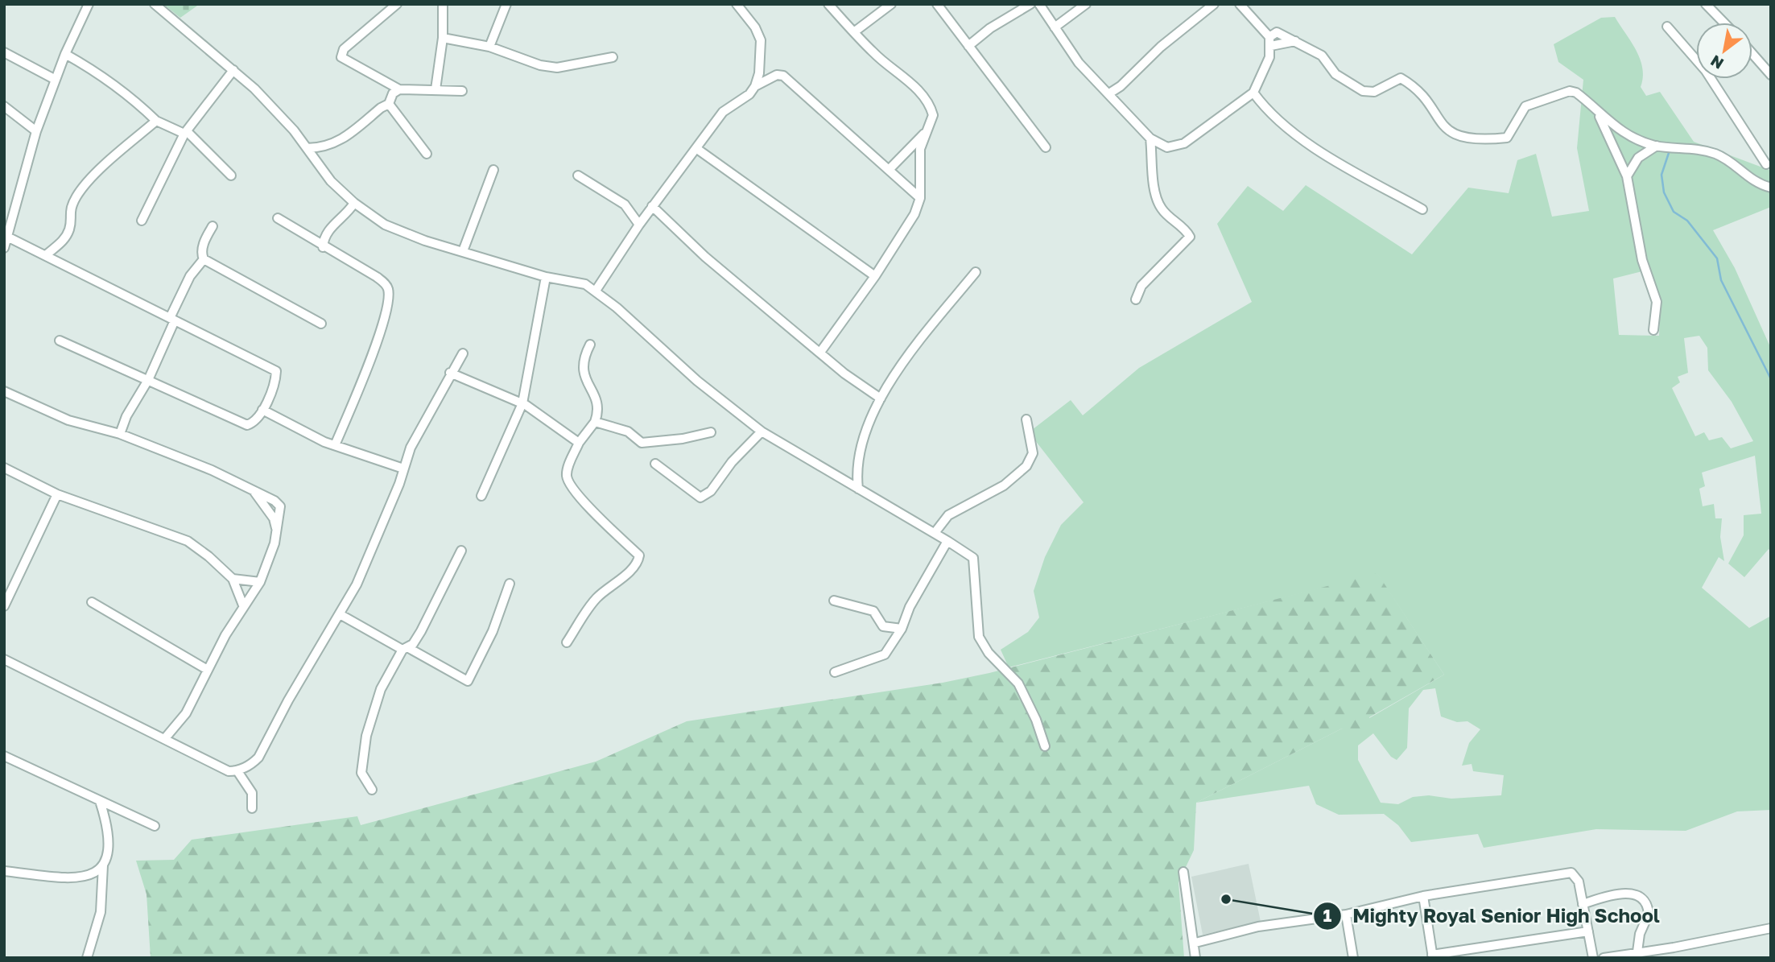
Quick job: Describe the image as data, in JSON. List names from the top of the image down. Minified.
{"places":["Mighty Royal Senior High School"],"north":"bottom left"}
